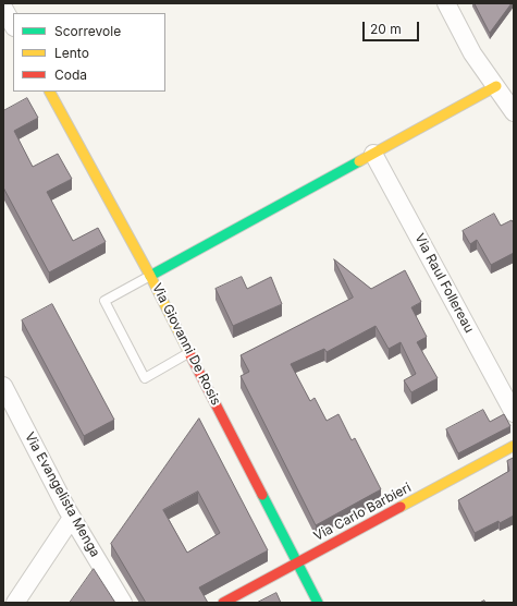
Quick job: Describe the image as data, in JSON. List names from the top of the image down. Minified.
{"streets":{"street":["Via Raul Follereau","Via Giovanni De Rosis","Via Evangelista Menga","Via Carlo Barbieri"]},"crossings":[["Via Giovanni De Rosis","Via Carlo Barbieri"]],"legend":["Scorrevole","Lento","Coda"],"scale_bar":"20 m"}
